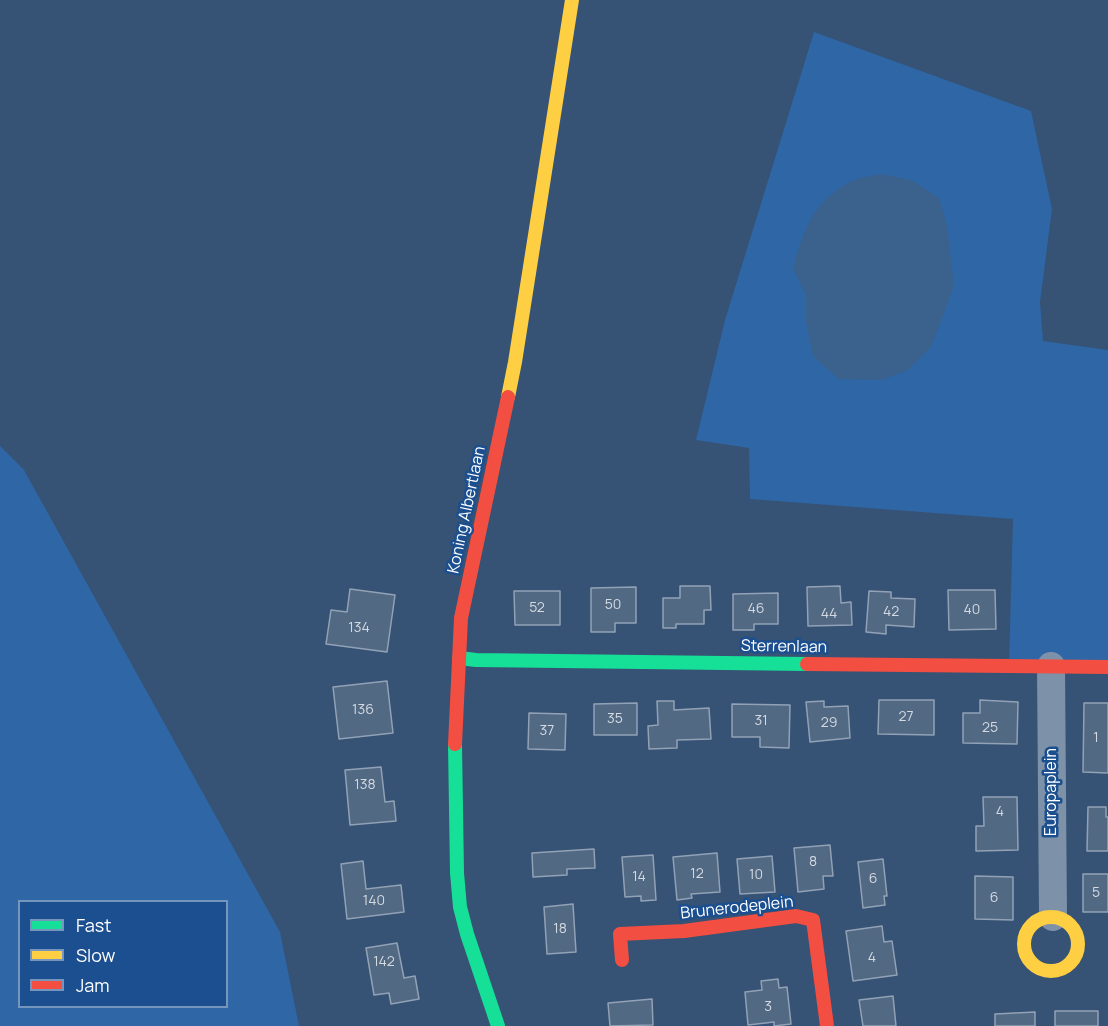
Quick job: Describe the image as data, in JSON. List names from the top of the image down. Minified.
{"streets":{"street":["Koning Albertlaan","Sterrenlaan","Europaplein","Brunerodeplein"]},"crossings":[["Koning Albertlaan","Sterrenlaan"],["Sterrenlaan","Europaplein"]],"house_numbers":["50","52","46","40","42","44","134","136","27","35","31","29","25","37","1","138","4","8","12","10","14","6","5","6","140","18","4","142","3"],"legend":["Fast","Slow","Jam"]}
